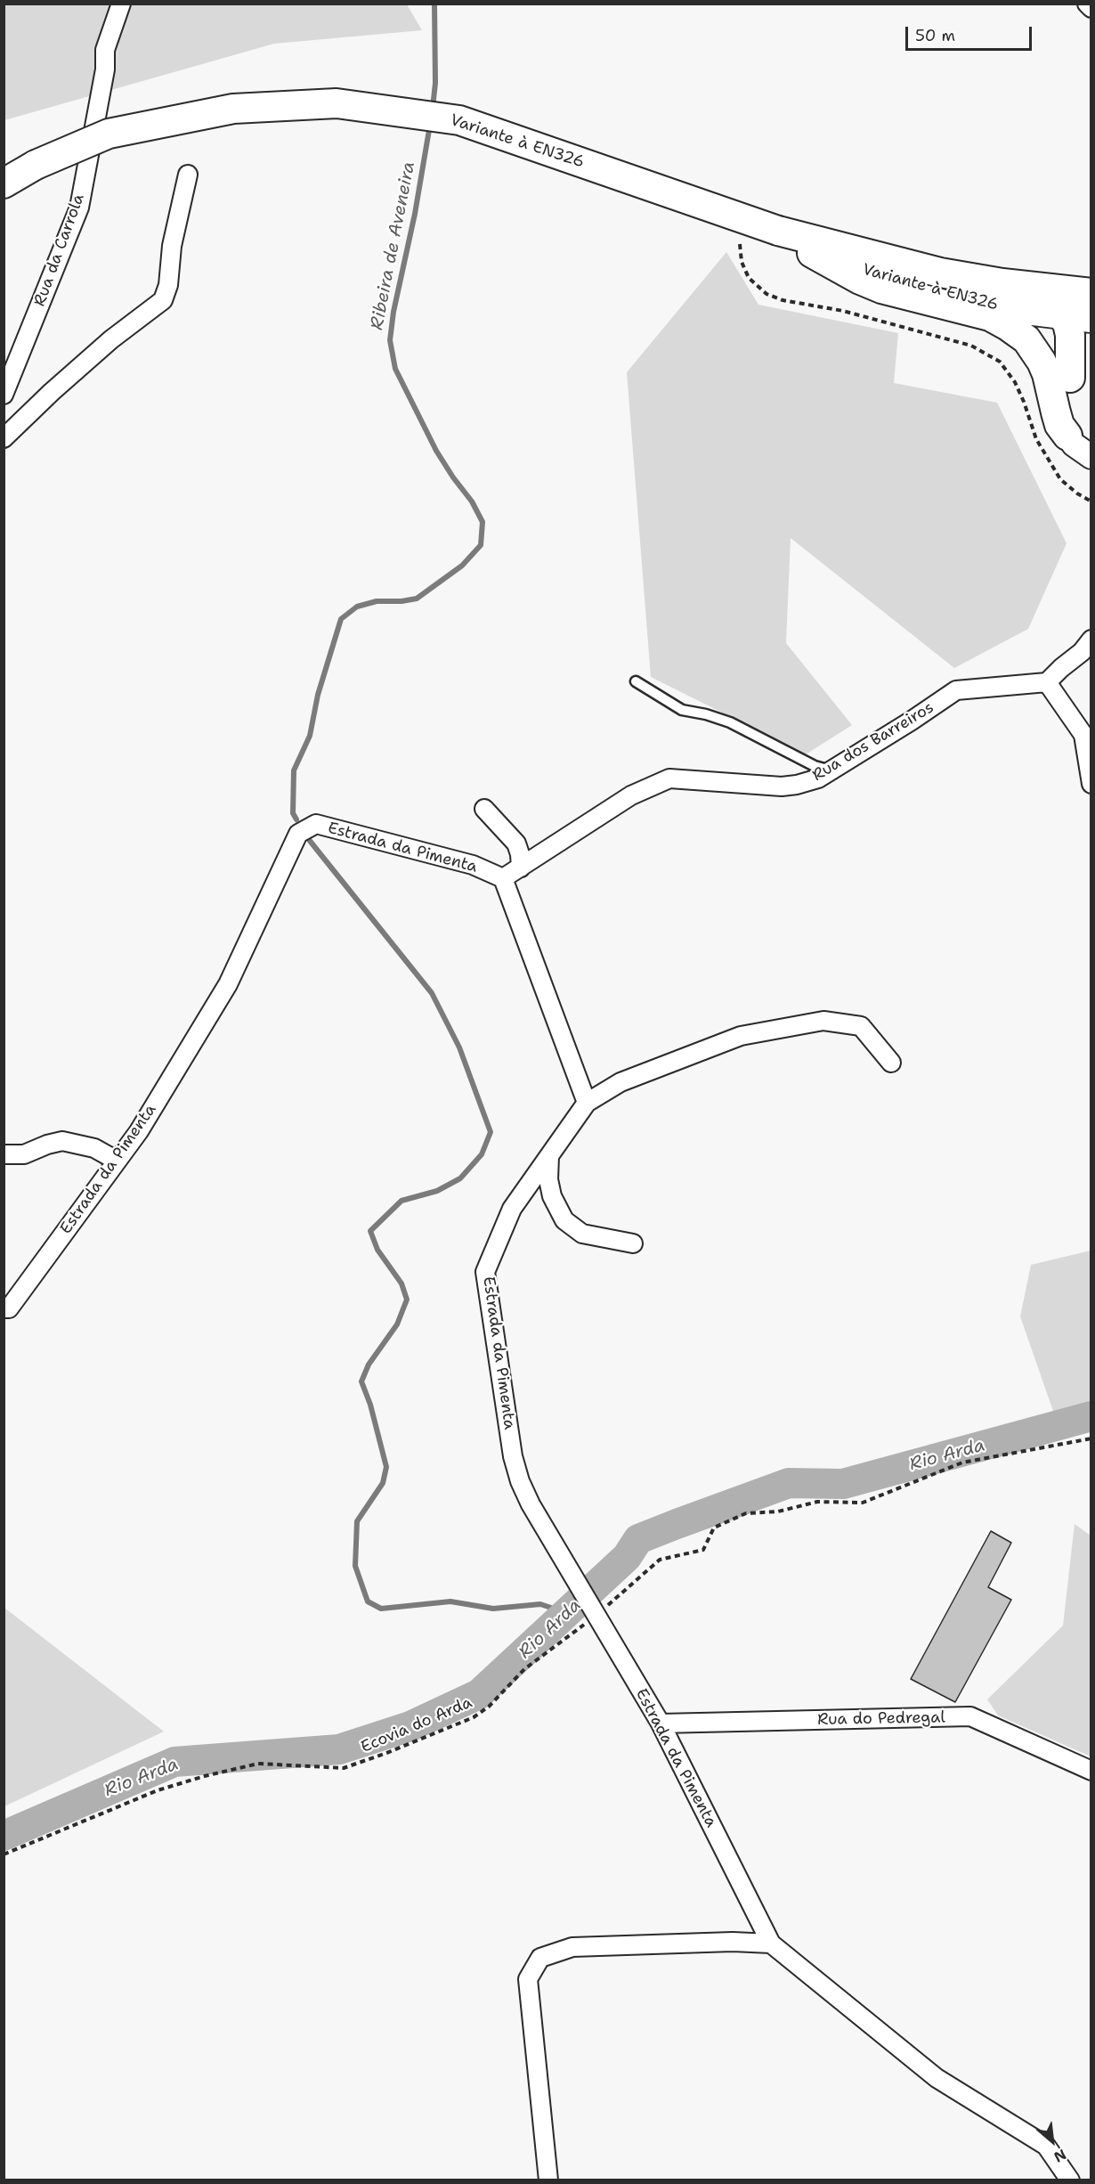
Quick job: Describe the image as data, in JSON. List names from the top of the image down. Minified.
{"streets":{"main road":["Variante à EN326"],"street":["Rua da Carrola","Rua dos Barreiros","Estrada da Pimenta","Rua do Pedregal"],"path":["Ecovia do Arda"]},"crossings":[["Rua dos Barreiros","Estrada da Pimenta"],["Estrada da Pimenta","Rua do Pedregal"],["Estrada da Pimenta","Ecovia do Arda"]],"water":["Ribeira de Aveneira","Rio Arda"],"scale_bar":"50 m","north":"bottom right"}
